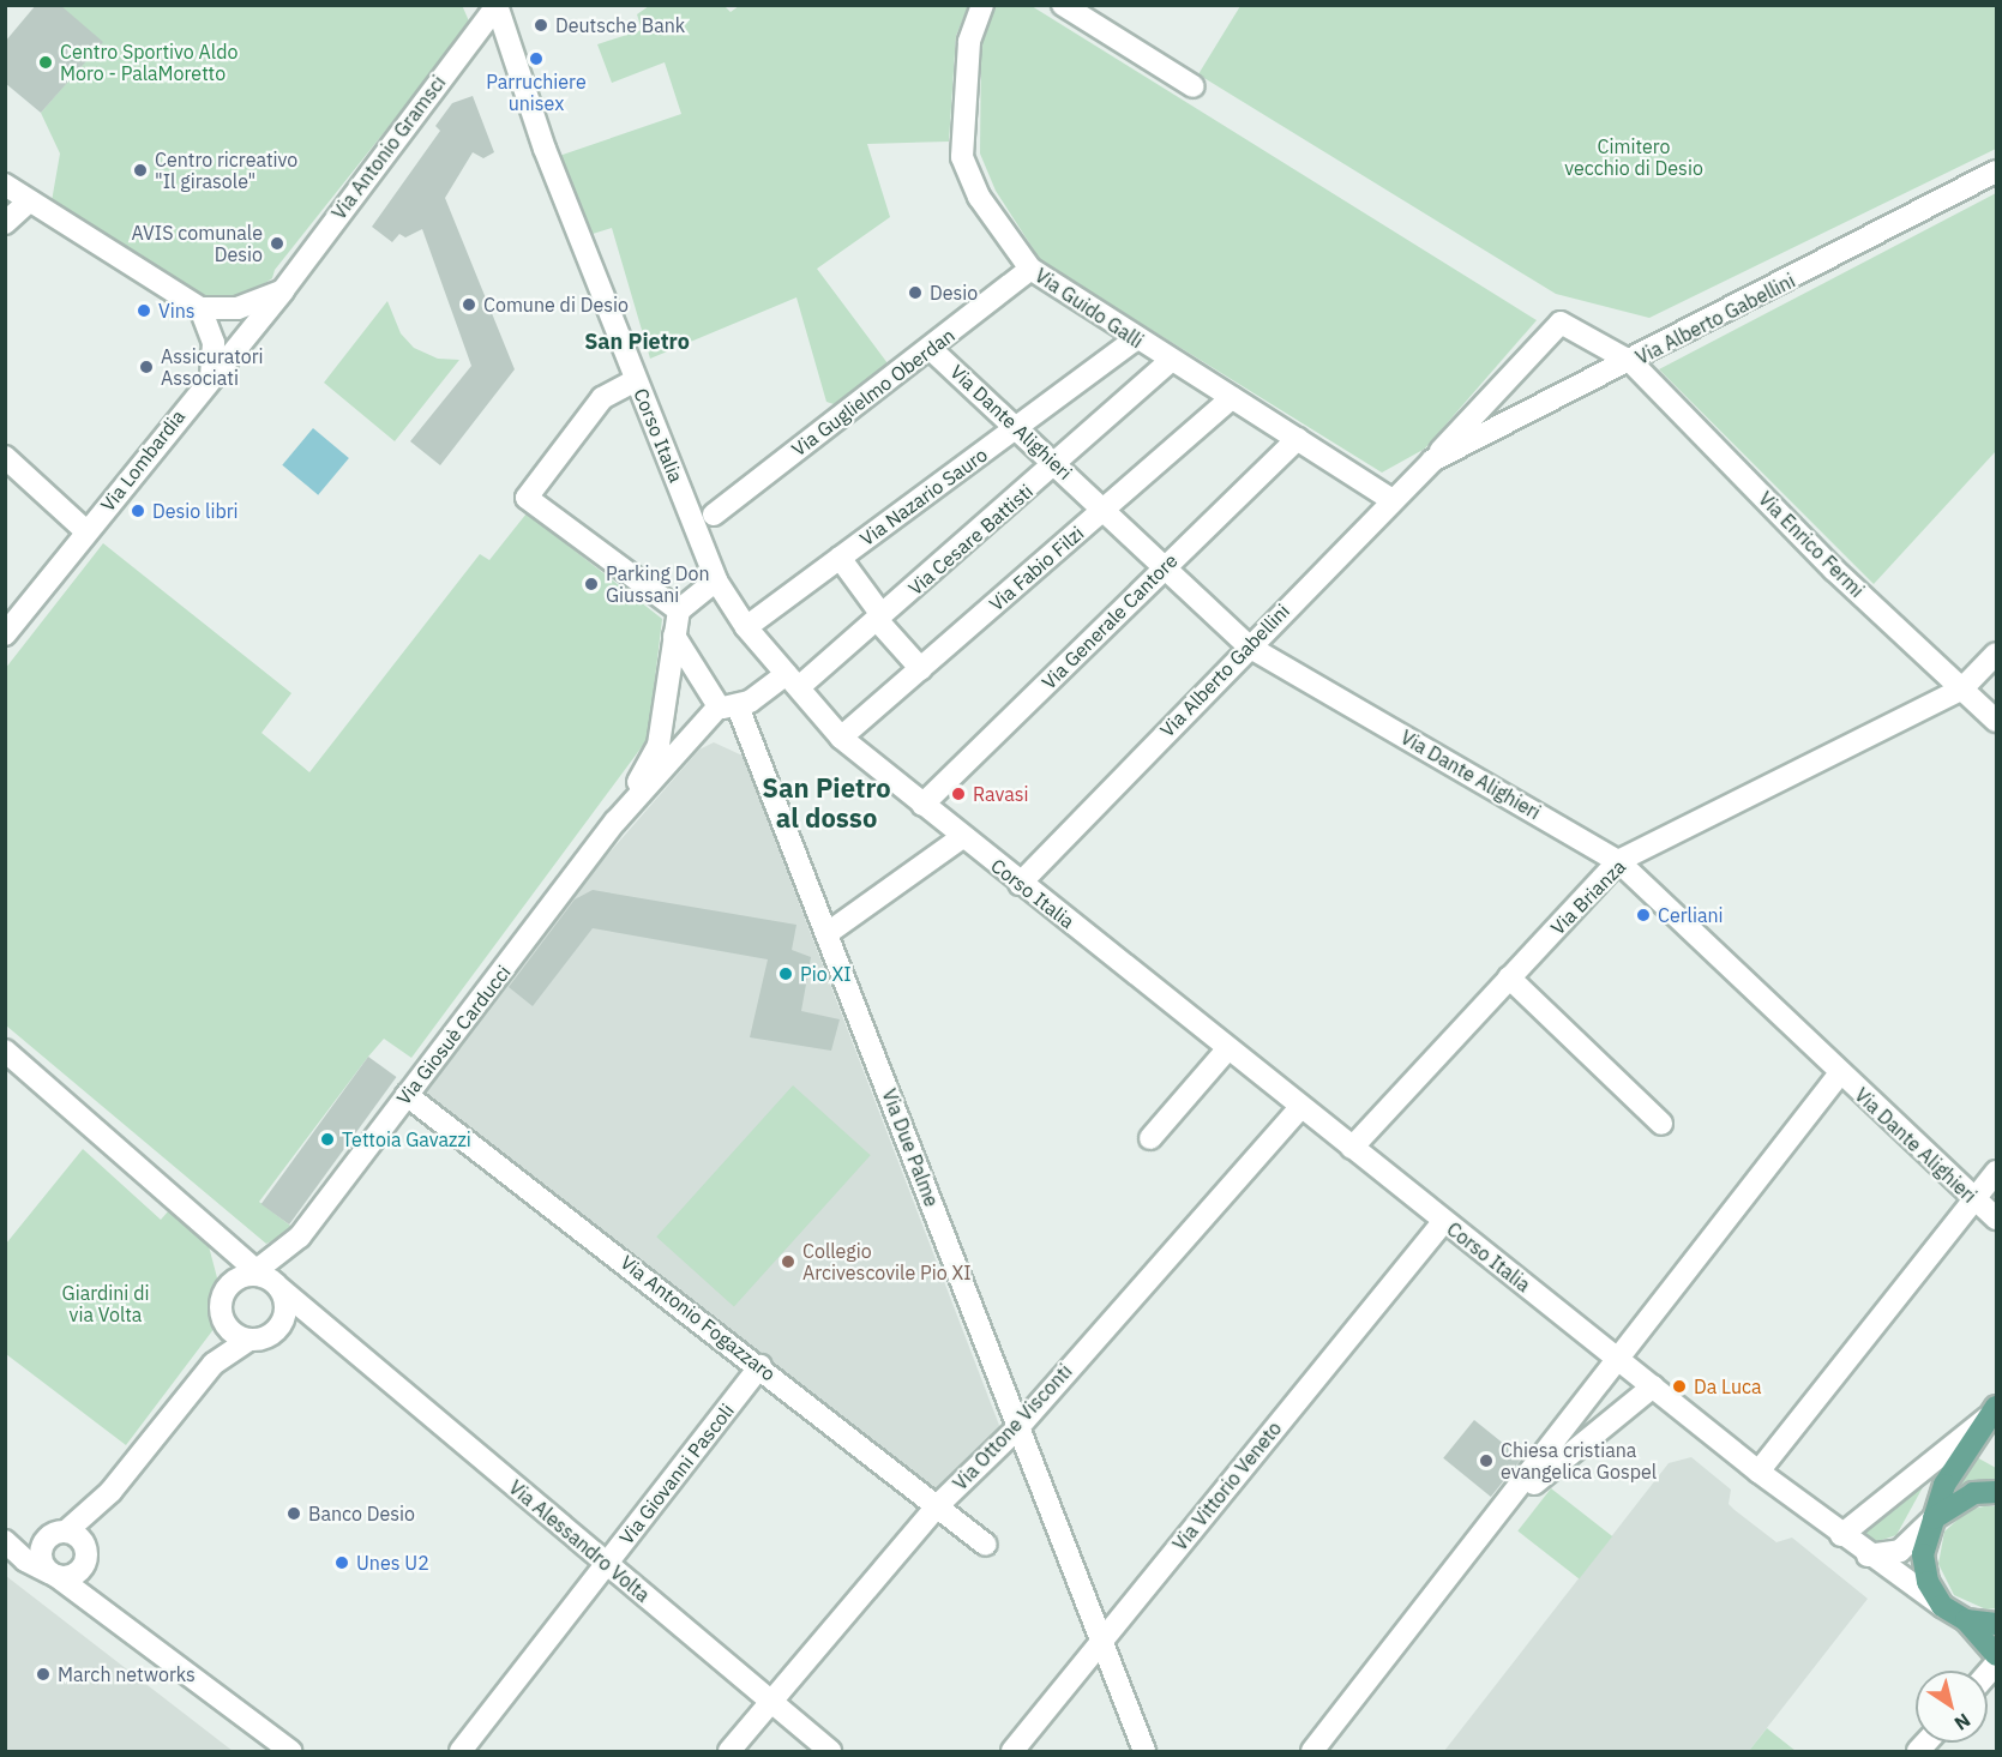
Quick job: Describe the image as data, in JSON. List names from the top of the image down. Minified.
{"streets":{"street":["Via Antonio Gramsci","Via Guido Galli","Via Alberto Gabellini","Via Guglielmo Oberdan","Via Dante Alighieri","Corso Italia","Via Lombardia","Via Nazario Sauro","Via Cesare Battisti","Via Enrico Fermi","Via Fabio Filzi","Via Generale Cantore","Via Brianza","Via Giosuè Carducci","Via Due Palme","Via Antonio Fogazzaro","Via Ottone Visconti","Via Giovanni Pascoli","Via Vittorio Veneto","Via Alessandro Volta"]},"crossings":[["Via Antonio Gramsci","Corso Italia"],["Via Antonio Gramsci","Via Lombardia"],["Via Guido Galli","Via Alberto Gabellini"],["Via Guido Galli","Via Guglielmo Oberdan"],["Via Guido Galli","Via Nazario Sauro"],["Via Guido Galli","Via Cesare Battisti"],["Via Guido Galli","Via Fabio Filzi"],["Via Guido Galli","Via Generale Cantore"],["Via Alberto Gabellini","Via Dante Alighieri"],["Via Alberto Gabellini","Corso Italia"],["Via Alberto Gabellini","Via Enrico Fermi"],["Via Guglielmo Oberdan","Via Dante Alighieri"],["Via Dante Alighieri","Via Nazario Sauro"],["Via Dante Alighieri","Via Cesare Battisti"],["Via Dante Alighieri","Via Fabio Filzi"],["Via Dante Alighieri","Via Generale Cantore"],["Via Dante Alighieri","Via Brianza"],["Corso Italia","Via Nazario Sauro"],["Corso Italia","Via Cesare Battisti"],["Corso Italia","Via Fabio Filzi"],["Corso Italia","Via Generale Cantore"],["Corso Italia","Via Brianza"],["Corso Italia","Via Ottone Visconti"],["Corso Italia","Via Vittorio Veneto"],["Via Cesare Battisti","Via Giosuè Carducci"],["Via Cesare Battisti","Via Due Palme"],["Via Enrico Fermi","Via Brianza"],["Via Giosuè Carducci","Via Due Palme"],["Via Giosuè Carducci","Via Antonio Fogazzaro"],["Via Giosuè Carducci","Via Alessandro Volta"],["Via Due Palme","Via Ottone Visconti"],["Via Due Palme","Via Vittorio Veneto"],["Via Antonio Fogazzaro","Via Ottone Visconti"],["Via Antonio Fogazzaro","Via Giovanni Pascoli"],["Via Ottone Visconti","Via Alessandro Volta"],["Via Giovanni Pascoli","Via Alessandro Volta"]],"districts":["San Pietro","San Pietro al dosso"],"parks":["Cimitero vecchio di Desio","Giardini di via Volta"],"places":["Deutsche Bank","Parruchiere unisex","Centro Sportivo Aldo Moro - PalaMoretto","Centro ricreativo \"Il girasole\"","AVIS comunale Desio","Desio","Comune di Desio","Vins","Assicuratori Associati","Desio libri","Parking Don Giussani","Ravasi","Cerliani","Pio XI","Tettoia Gavazzi","Collegio Arcivescovile Pio XI","Da Luca","Chiesa cristiana evangelica Gospel","Banco Desio","Unes U2","March networks"],"north":"bottom right"}
